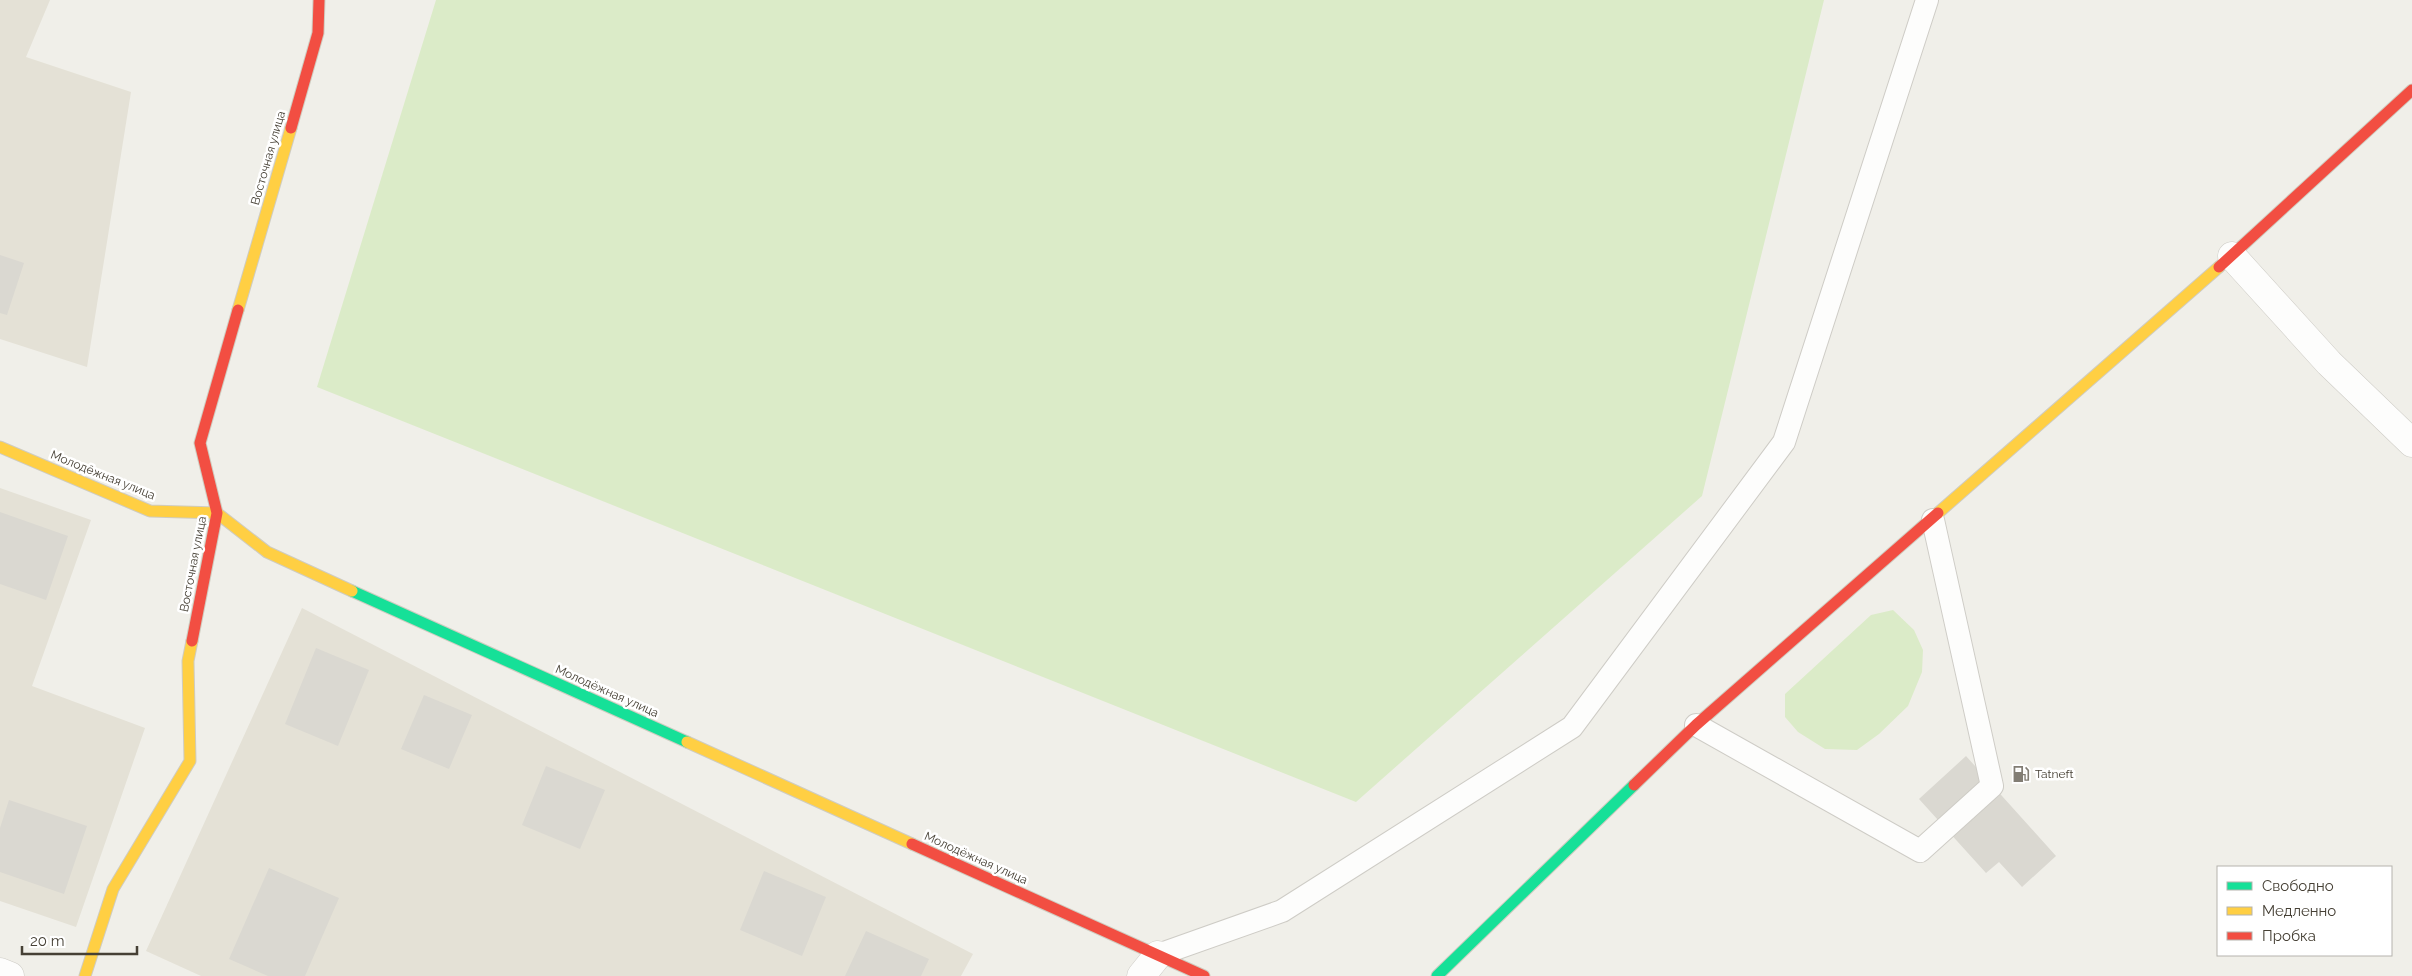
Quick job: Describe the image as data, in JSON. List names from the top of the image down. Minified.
{"streets":{"main road":["Восточная улица","Молодёжная улица"]},"crossings":[["Восточная улица","Молодёжная улица"]],"places":{"fuel station":["Tatneft"]},"legend":["Свободно","Медленно","Пробка"],"scale_bar":"20 m"}
